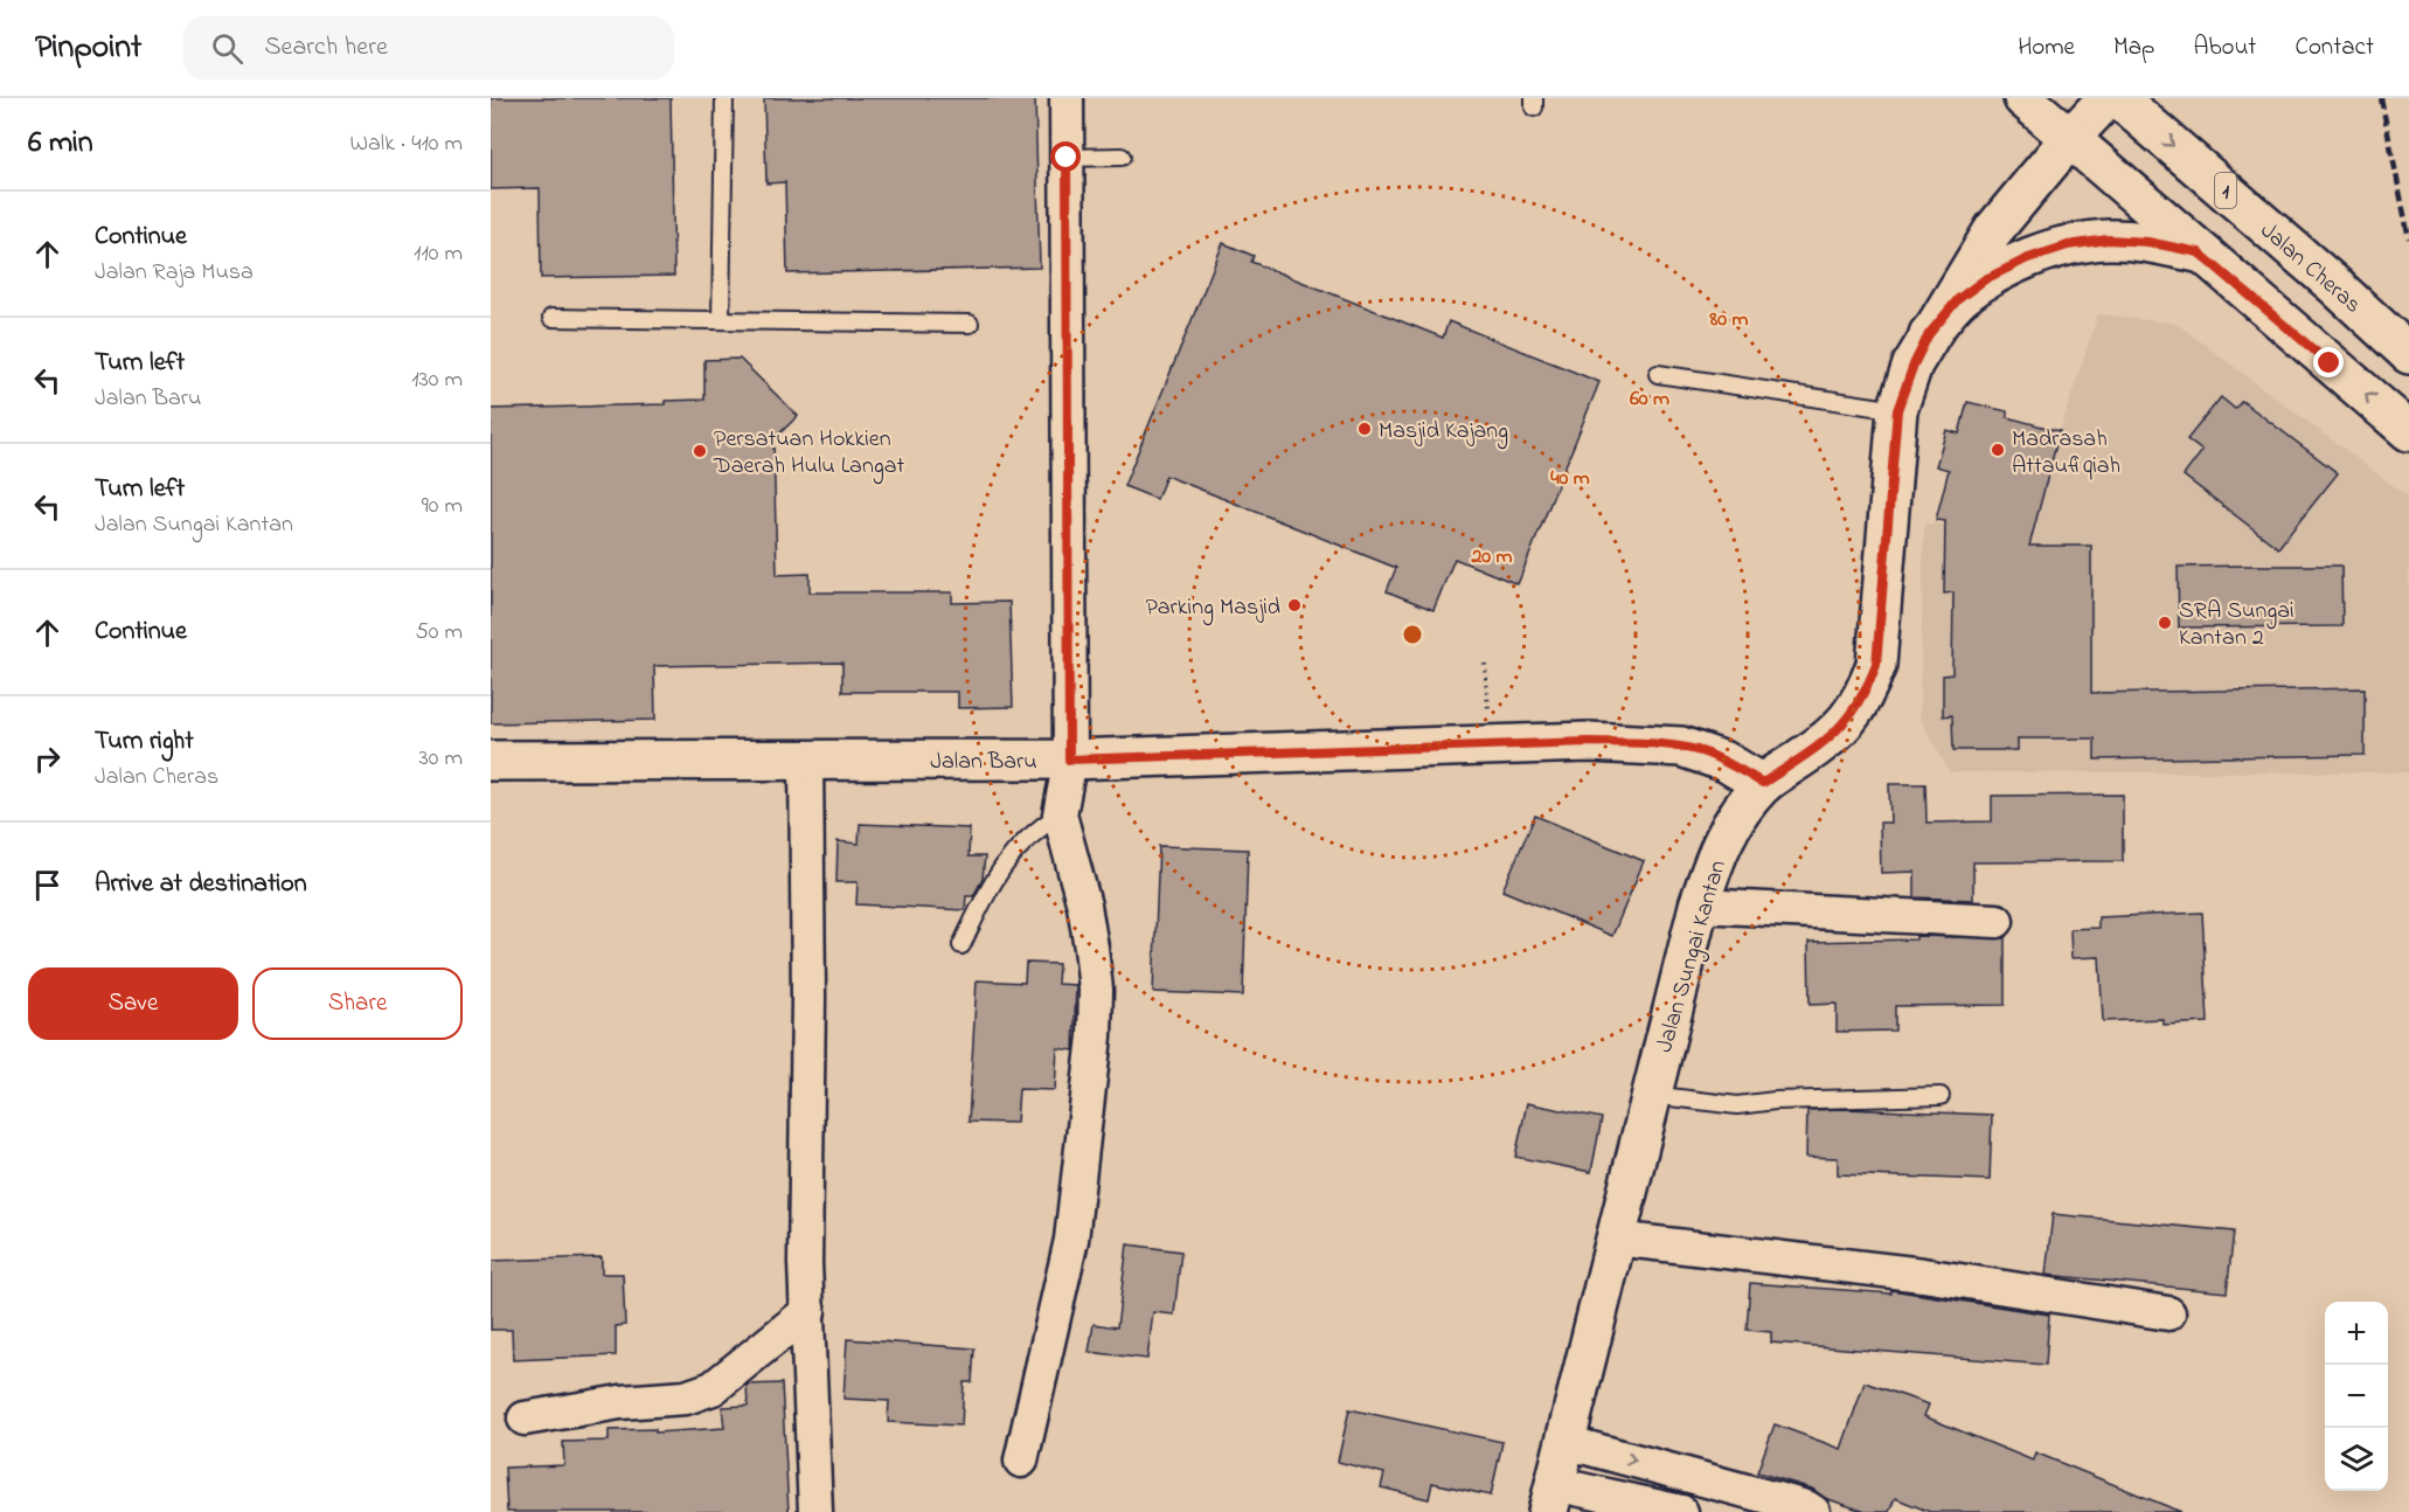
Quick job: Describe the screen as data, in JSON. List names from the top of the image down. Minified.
{"streets":{"main road":["1","Jalan Cheras","Jalan Baru","Jalan Sungai Kantan"]},"crossings":[["Jalan Baru","Jalan Sungai Kantan"]],"places":["Masjid Kajang","Madrasah Attaufiqiah","Persatuan Hokkien Daerah Hulu Langat","Parking Masjid","SRA Sungai Kantan 2"],"page":{"header":"Pinpoint","search":"Search here","nav":["Home","Map","About","Contact"],"heading":["6 min","Walk · 410 m"],"list":[["Continue","Jalan Raja Musa","110 m"],["Turn left","Jalan Baru","130 m"],["Turn left","Jalan Sungai Kantan","90 m"],["Continue","50 m"],["Turn right","Jalan Cheras","30 m"],"Arrive at destination"],"buttons":["Save","Share"],"map_buttons":["+","−"]},"rings":["80 m","60 m","40 m","20 m"]}
